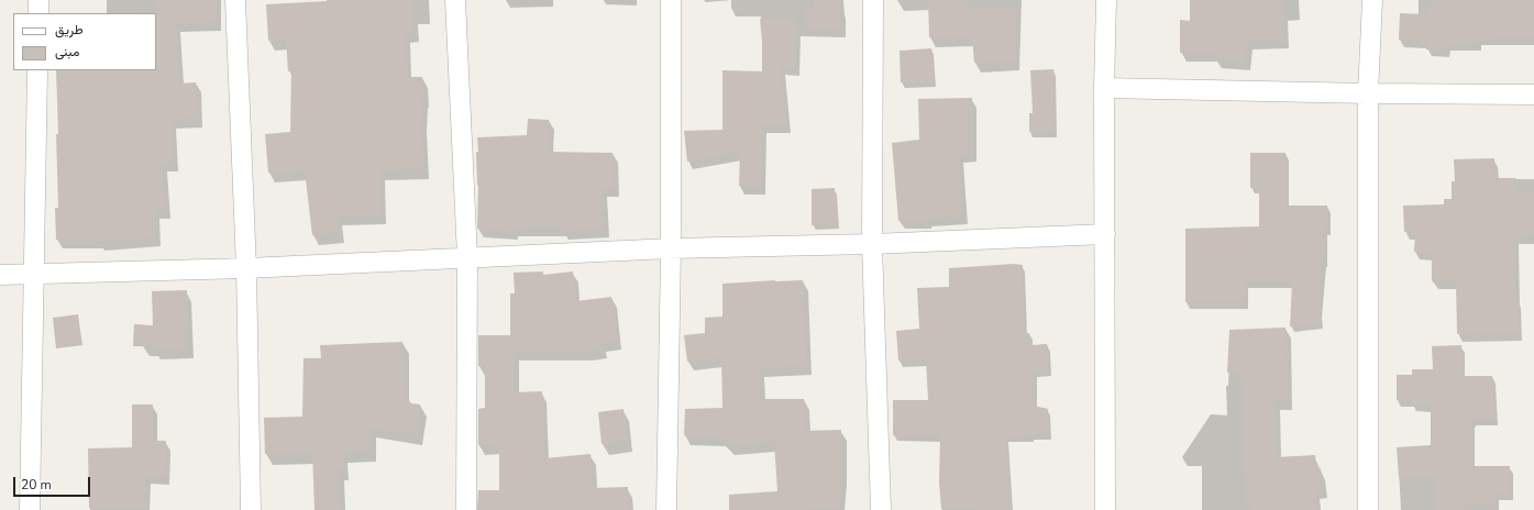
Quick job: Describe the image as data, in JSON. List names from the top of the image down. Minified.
{"legend":["طريق","مبنى"],"scale_bar":"20 m"}
